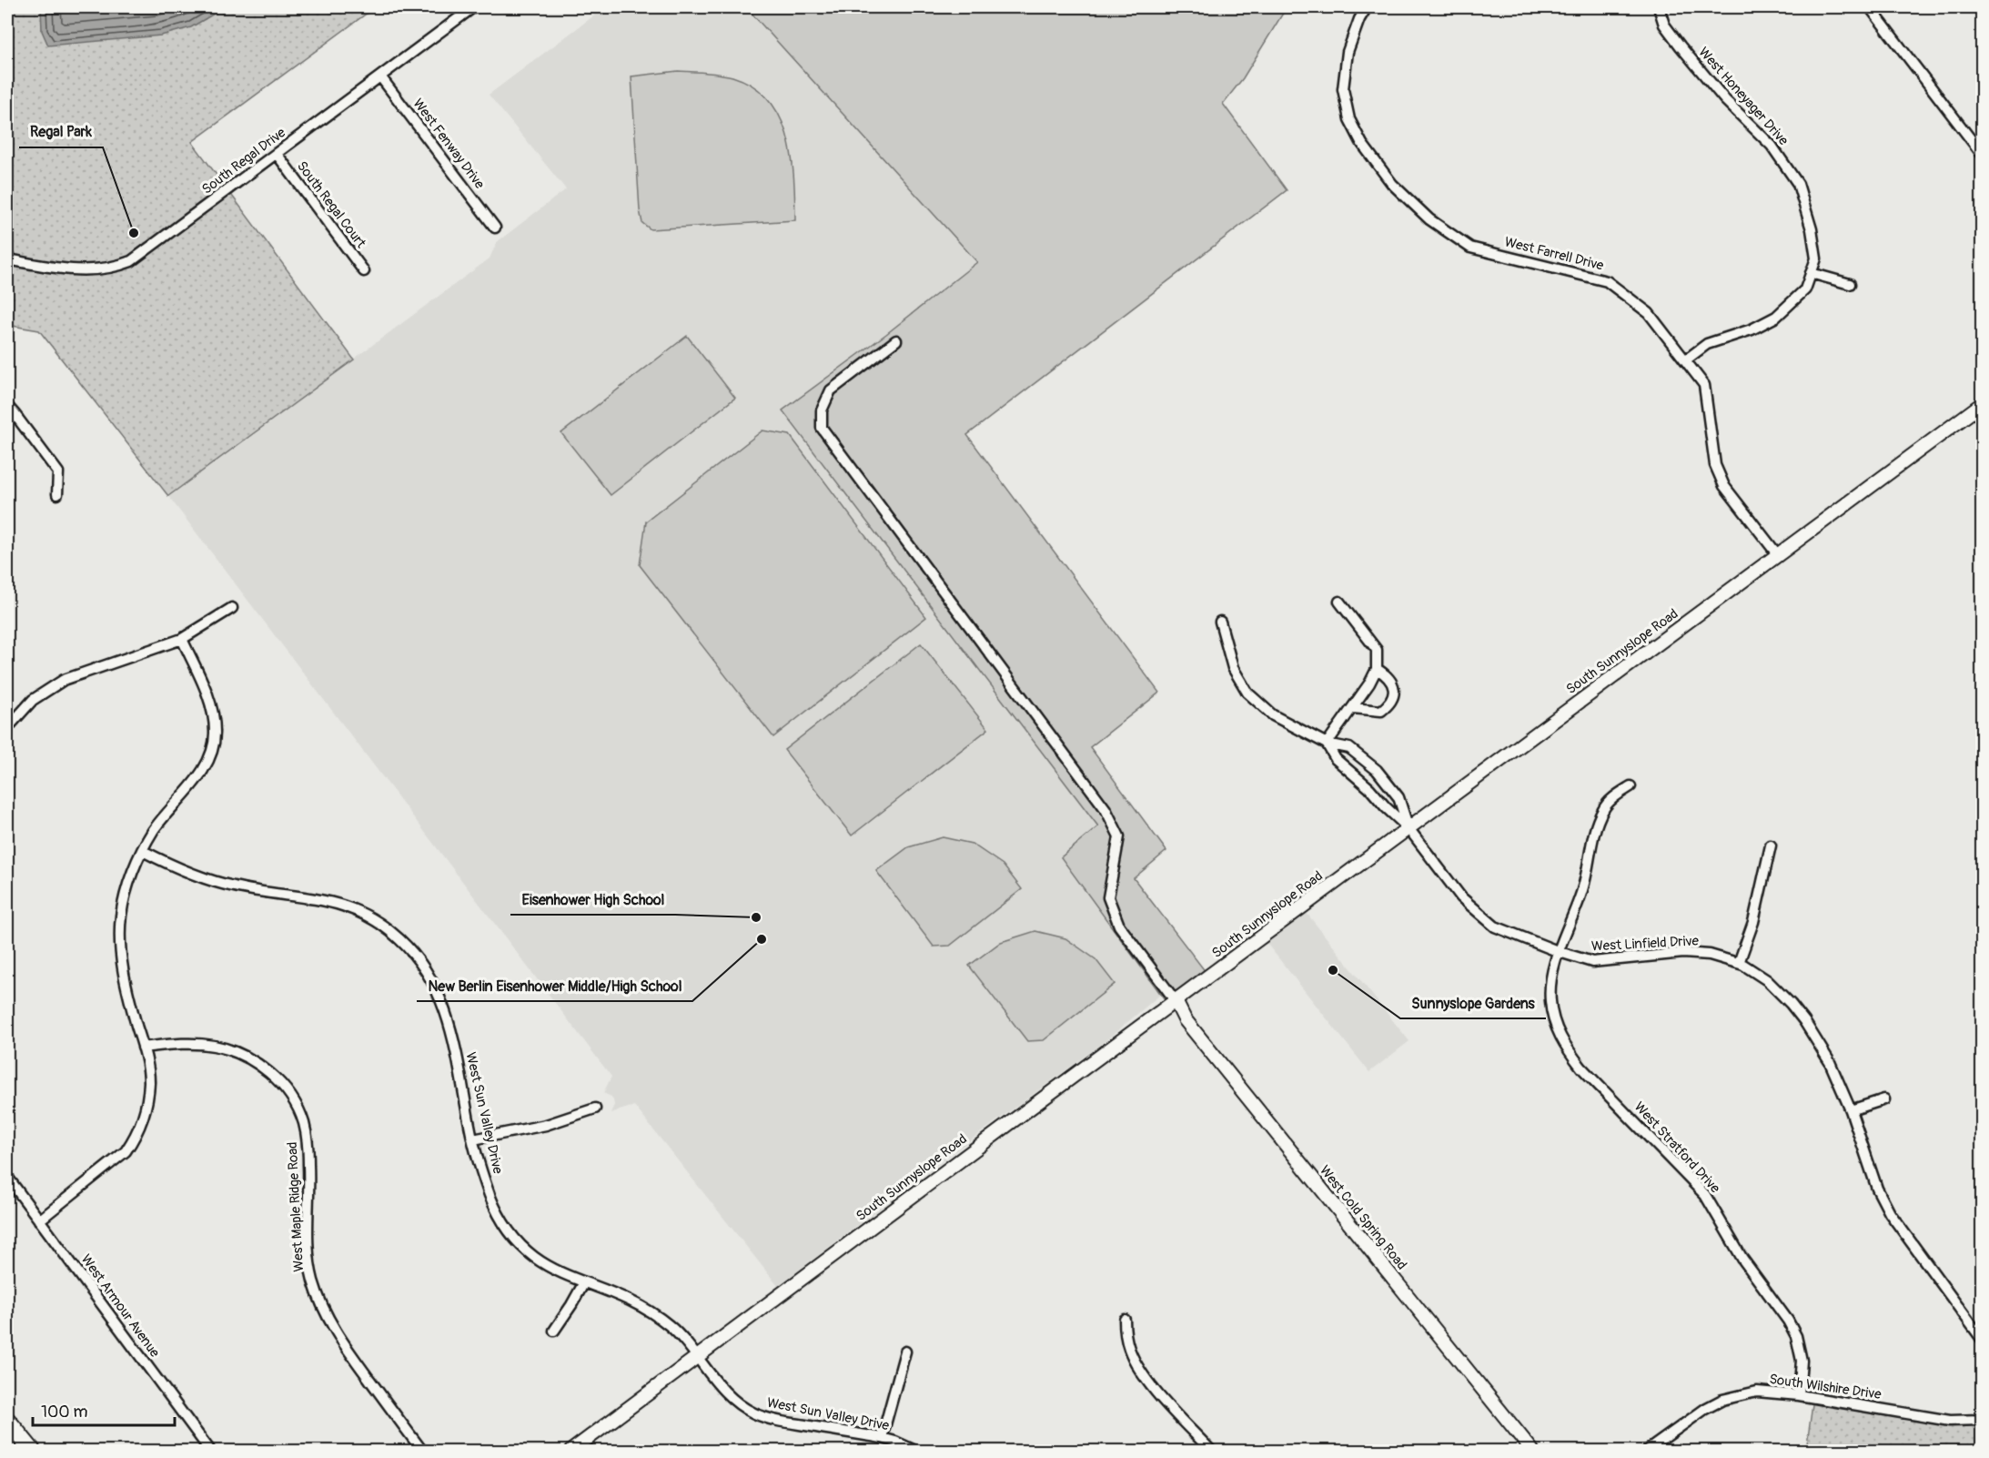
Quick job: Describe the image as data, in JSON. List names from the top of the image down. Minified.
{"streets":{"street":["West Honeyager Drive","West Fenway Drive","South Regal Drive","South Regal Court","West Farrell Drive","South Sunnyslope Road","West Linfield Drive","West Sun Valley Drive","West Stratford Drive","West Maple Ridge Road","West Cold Spring Road","West Armour Avenue","South Wilshire Drive"]},"crossings":[["West Honeyager Drive","West Farrell Drive"],["West Fenway Drive","South Regal Drive"],["South Regal Drive","South Regal Court"],["West Farrell Drive","South Sunnyslope Road"],["South Sunnyslope Road","West Linfield Drive"],["South Sunnyslope Road","West Sun Valley Drive"],["South Sunnyslope Road","West Cold Spring Road"],["West Linfield Drive","West Stratford Drive"],["West Stratford Drive","South Wilshire Drive"]],"places":["Regal Park","Eisenhower High School","New Berlin Eisenhower Middle/High School","Sunnyslope Gardens"],"scale_bar":"100 m"}
